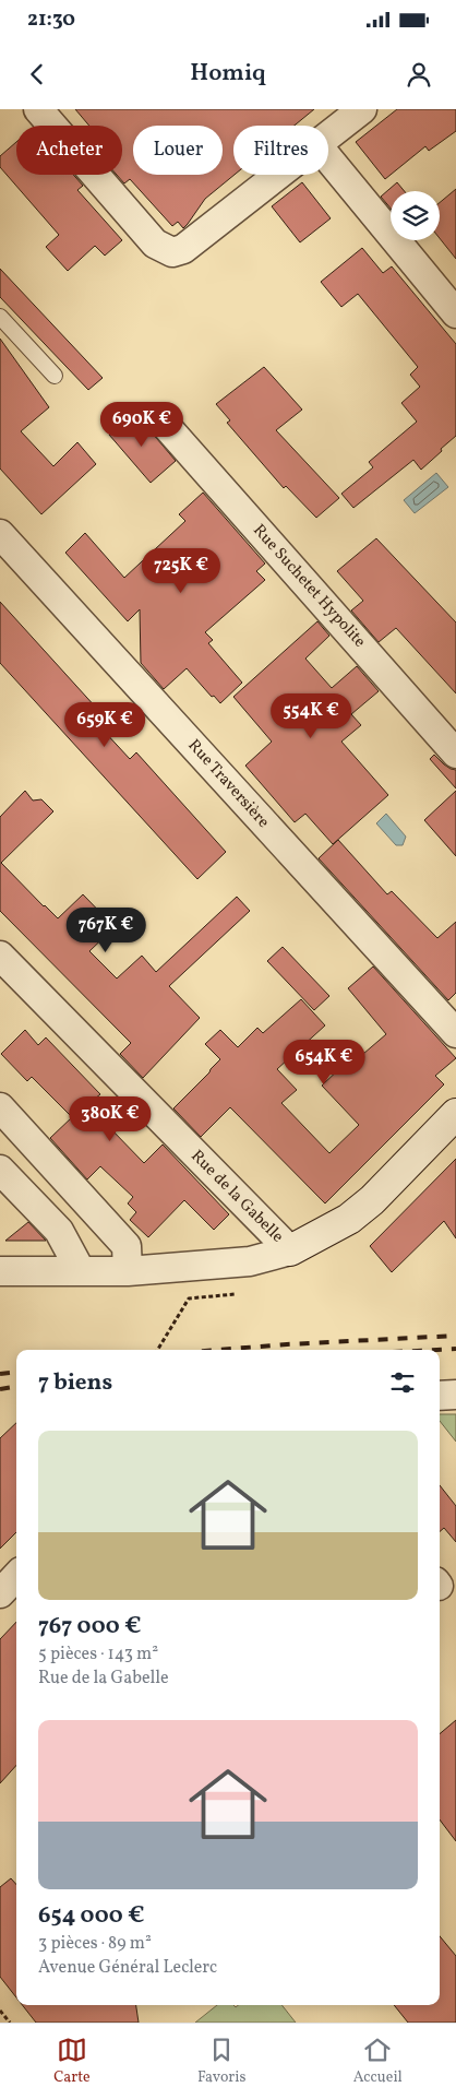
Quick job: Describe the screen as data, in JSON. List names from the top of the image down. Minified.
{"streets":{"street":["Rue Suchetet Hypolite","Rue Traversière","Rue de la Gabelle"]},"page":{"status":"21:30","header":"Homiq","chip":["Acheter","Louer","Filtres"],"price":["690K €","725K €","554K €","659K €","767K €","654K €","380K €"],"heading":"7 biens","list":[{"name":"767 000 €","note":"5 pièces · 143 m² · Rue de la Gabelle"},{"name":"654 000 €","note":"3 pièces · 89 m² · Avenue Général Leclerc"}],"tabs":["Carte","Favoris","Accueil"]}}
